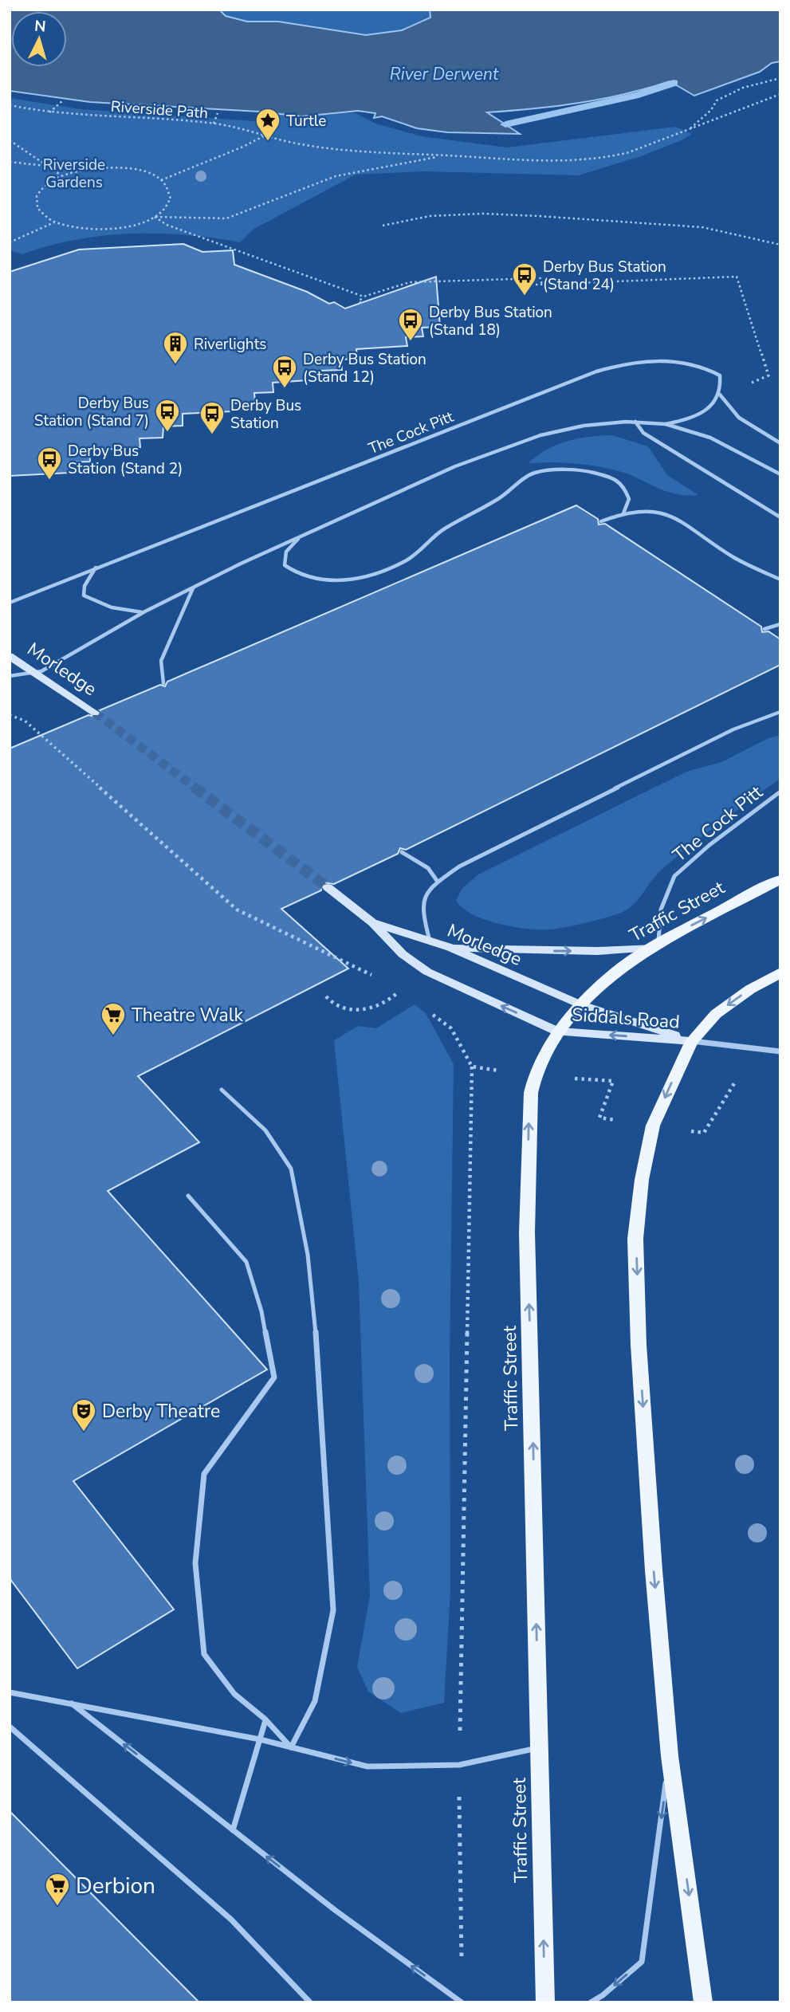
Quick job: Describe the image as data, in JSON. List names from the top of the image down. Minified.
{"streets":{"main road":["Traffic Street"],"street":["Morledge","Siddals Road"],"lane":["The Cock Pitt"],"path":["Riverside Path"]},"crossings":[["The Cock Pitt","Traffic Street"],["Morledge","Traffic Street"],["Morledge","Siddals Road"],["Traffic Street","Siddals Road"]],"water":["River Derwent"],"parks":["Riverside Gardens"],"places":{"place":["Turtle"],"bus stop":["Derby Bus Station (Stand 24)","Derby Bus Station (Stand 18)","Derby Bus Station (Stand 12)","Derby Bus Station (Stand 7)","Derby Bus Station","Derby Bus Station (Stand 2)"],"building":["Riverlights"],"supermarket":["Theatre Walk","Derbion"],"theatre":["Derby Theatre"]},"north":"top"}
